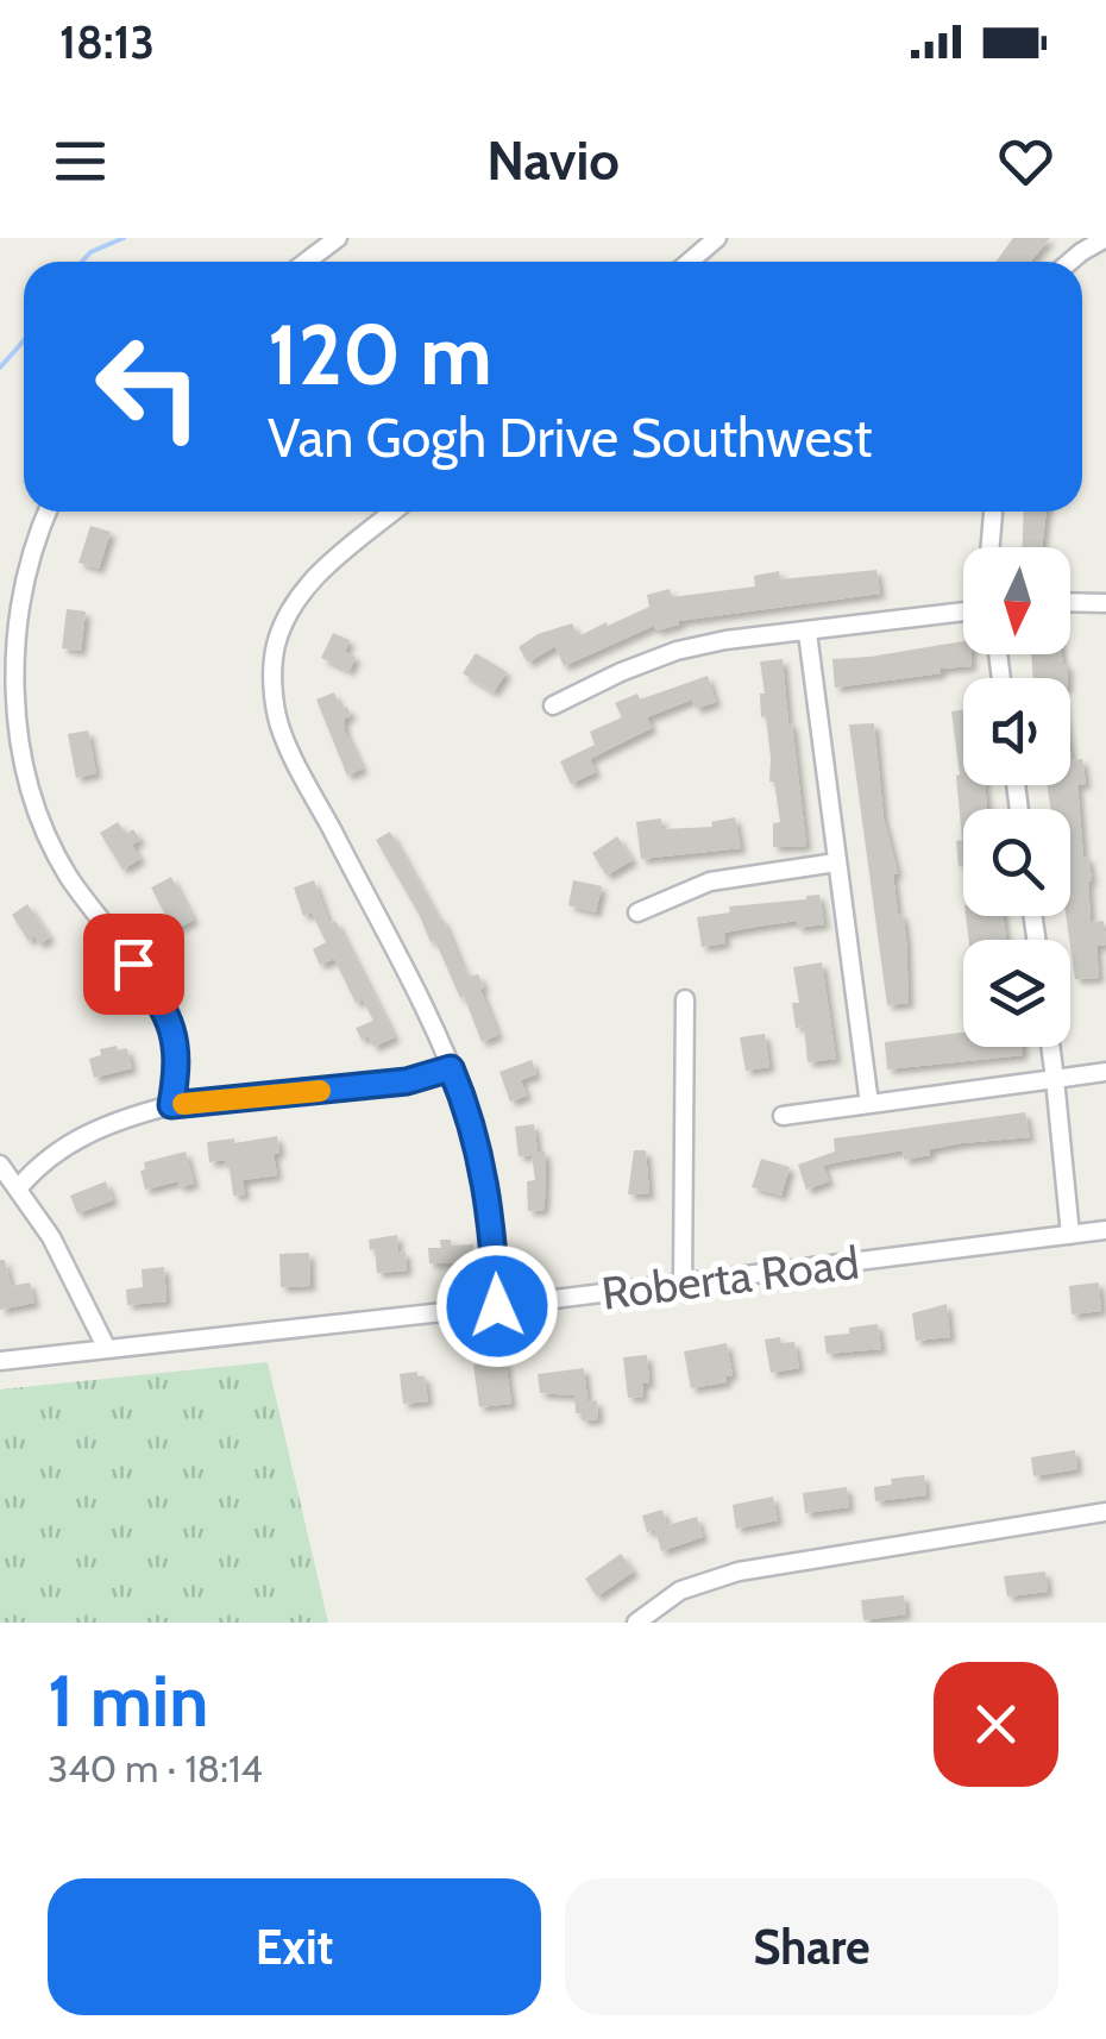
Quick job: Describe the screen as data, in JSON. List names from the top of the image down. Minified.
{"streets":{"street":["Roberta Road"]},"north":"bottom","page":{"status":"18:13","header":"Navio","turn":["120 m","Van Gogh Drive Southwest"],"heading":["1 min","340 m · 18:14"],"buttons":["Exit","Share"]}}
